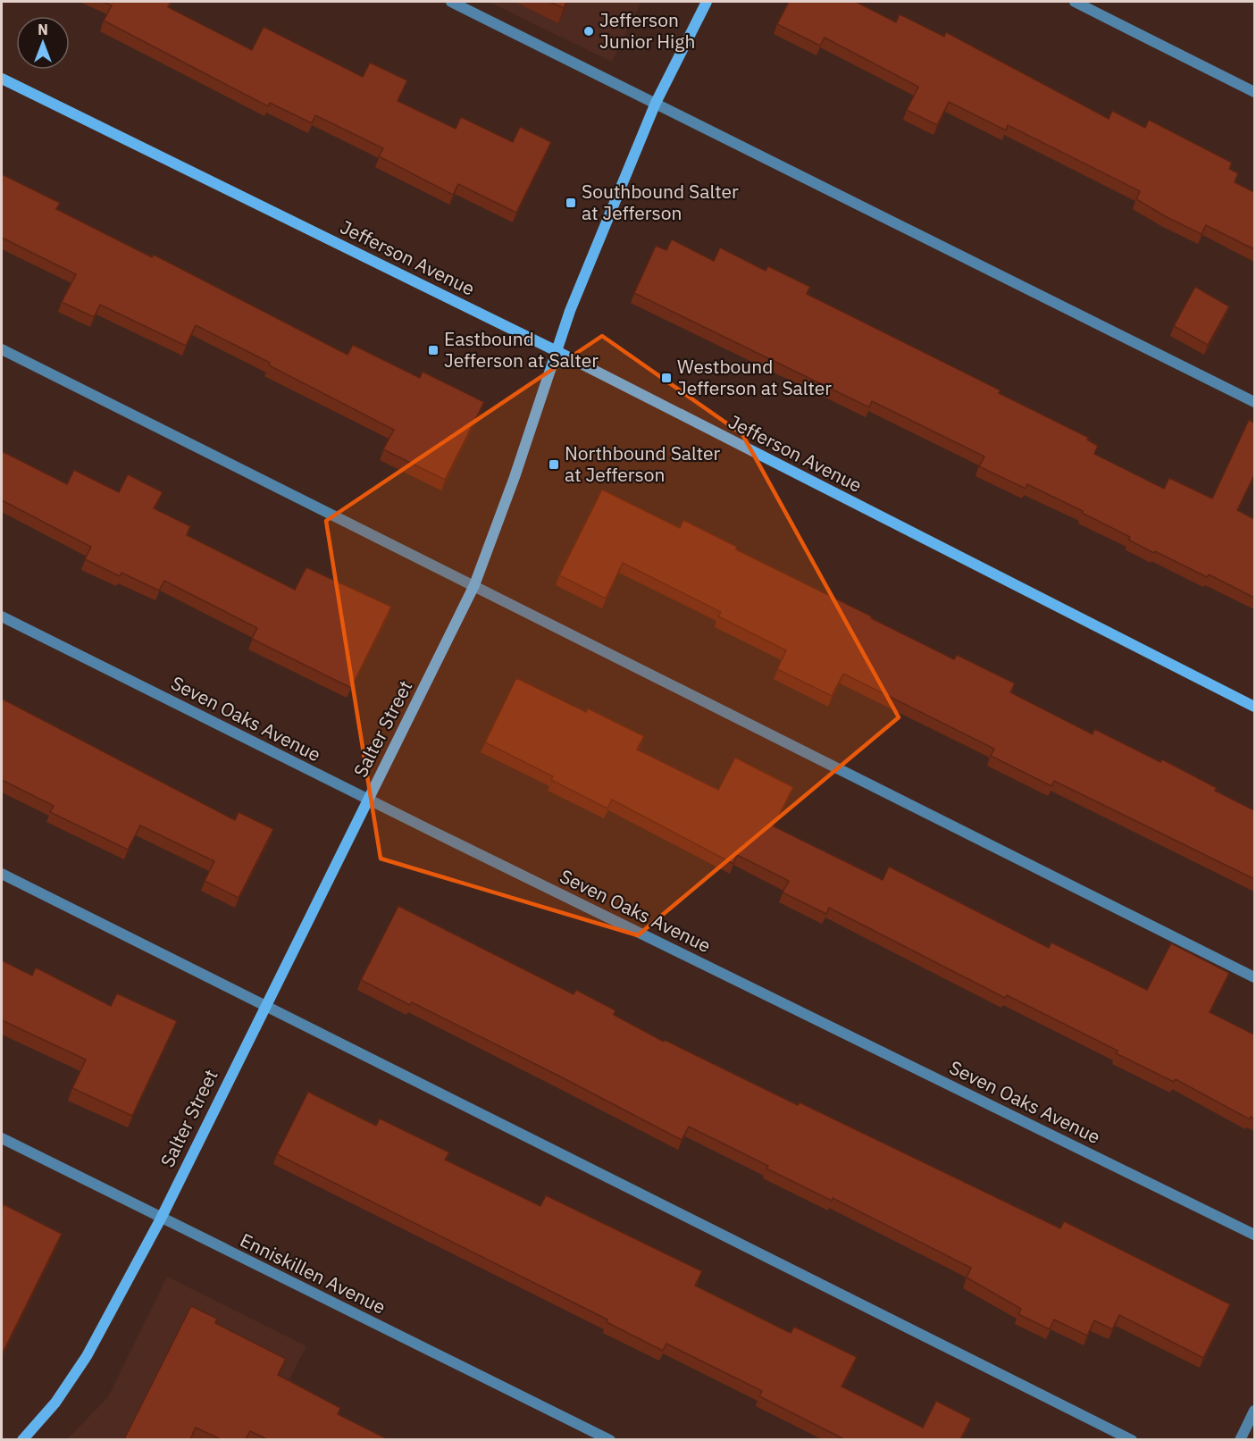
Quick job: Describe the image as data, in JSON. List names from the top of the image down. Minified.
{"streets":{"main road":["Jefferson Avenue","Salter Street"],"street":["Seven Oaks Avenue","Enniskillen Avenue"]},"crossings":[["Jefferson Avenue","Salter Street"],["Seven Oaks Avenue","Salter Street"],["Salter Street","Enniskillen Avenue"]],"places":{"other":["Jefferson Junior High"],"transit":["Southbound Salter at Jefferson","Eastbound Jefferson at Salter","Westbound Jefferson at Salter","Northbound Salter at Jefferson"]},"north":"top"}
